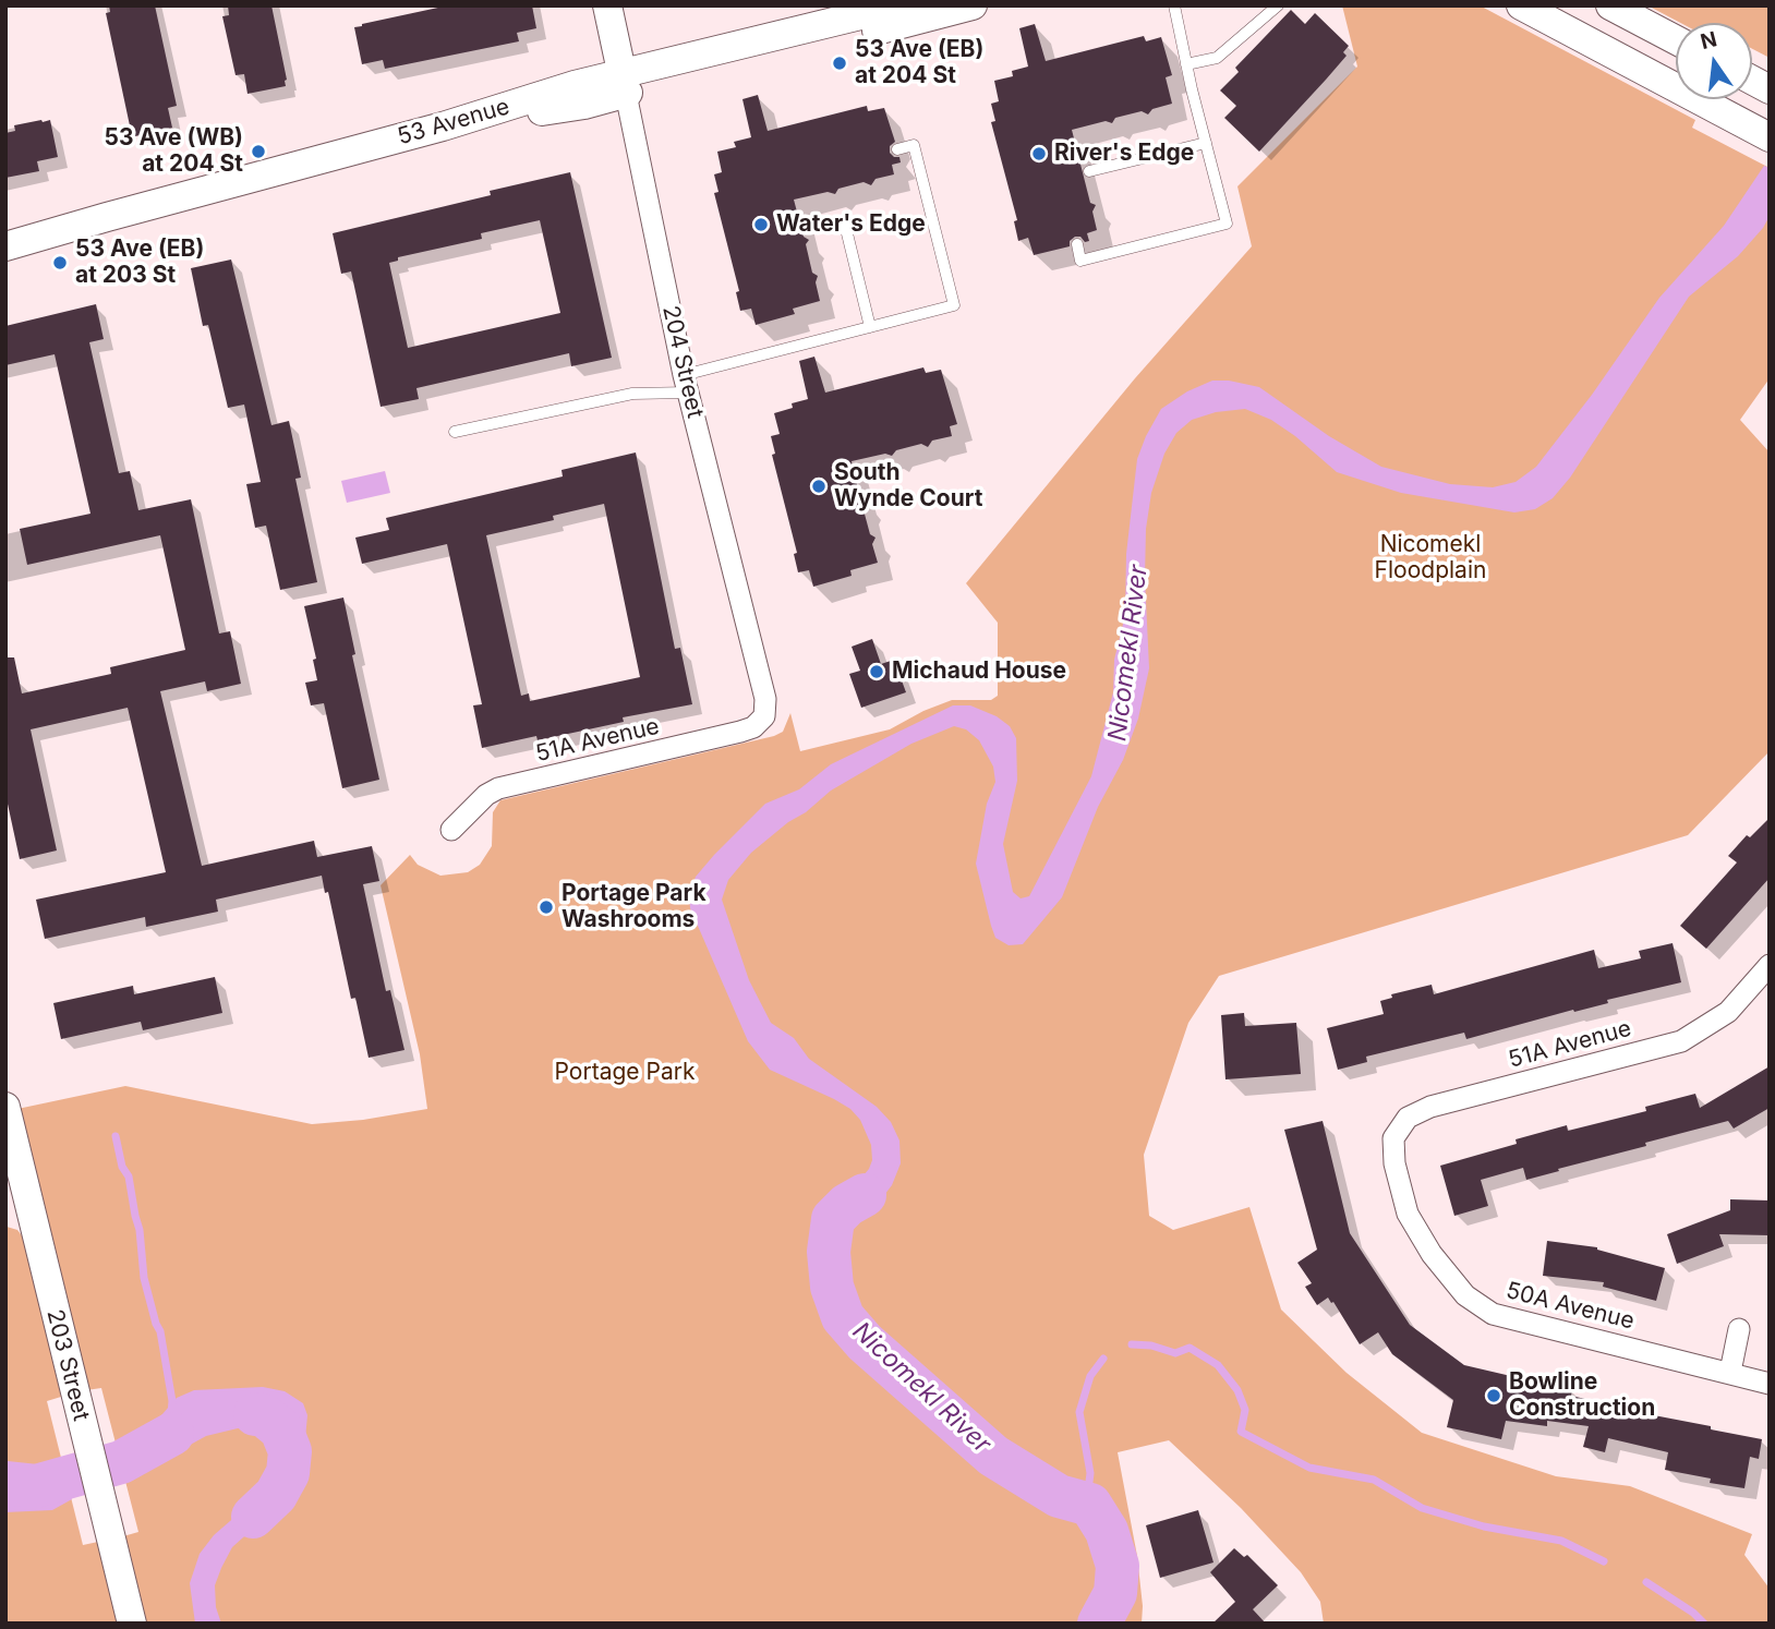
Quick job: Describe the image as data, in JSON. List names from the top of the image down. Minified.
{"streets":{"street":["53 Avenue","204 Street","51A Avenue","50A Avenue","203 Street"]},"crossings":[["53 Avenue","204 Street"],["204 Street","51A Avenue"],["51A Avenue","50A Avenue"]],"water":["Nicomekl River"],"parks":["Nicomekl Floodplain","Portage Park"],"places":["53 Ave (EB) at 204 St","53 Ave (WB) at 204 St","River's Edge","Water's Edge","53 Ave (EB) at 203 St","South Wynde Court","Michaud House","Portage Park Washrooms","Bowline Construction"],"north":"top"}
